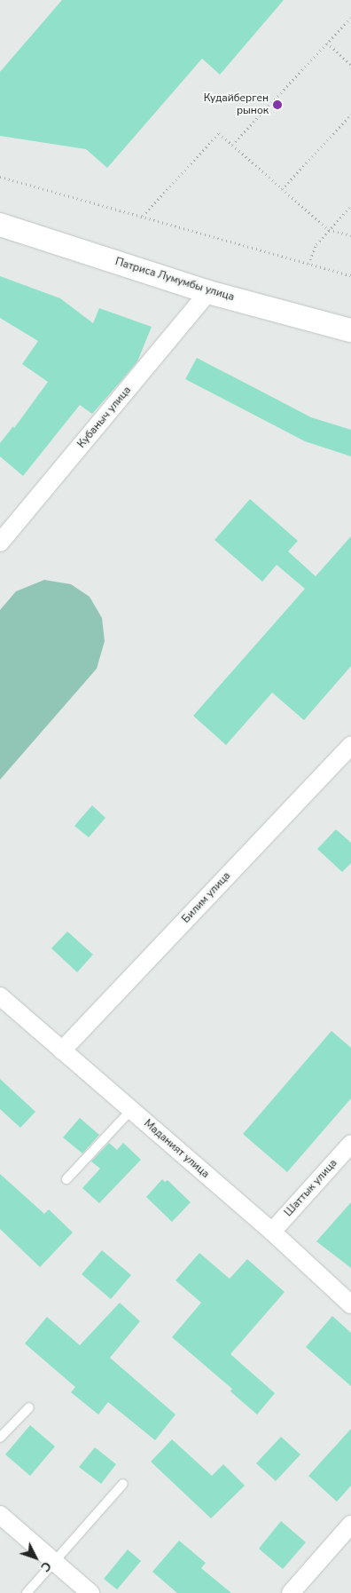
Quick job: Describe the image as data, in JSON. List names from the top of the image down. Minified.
{"streets":{"street":["Патриса Лумумбы улица","Кубаныч улица","Билим улица","Маданият улица","Шаттык улица"]},"crossings":[["Патриса Лумумбы улица","Кубаныч улица"],["Билим улица","Маданият улица"],["Маданият улица","Шаттык улица"]],"places":["Кудайберген рынок"],"north":"bottom right"}
